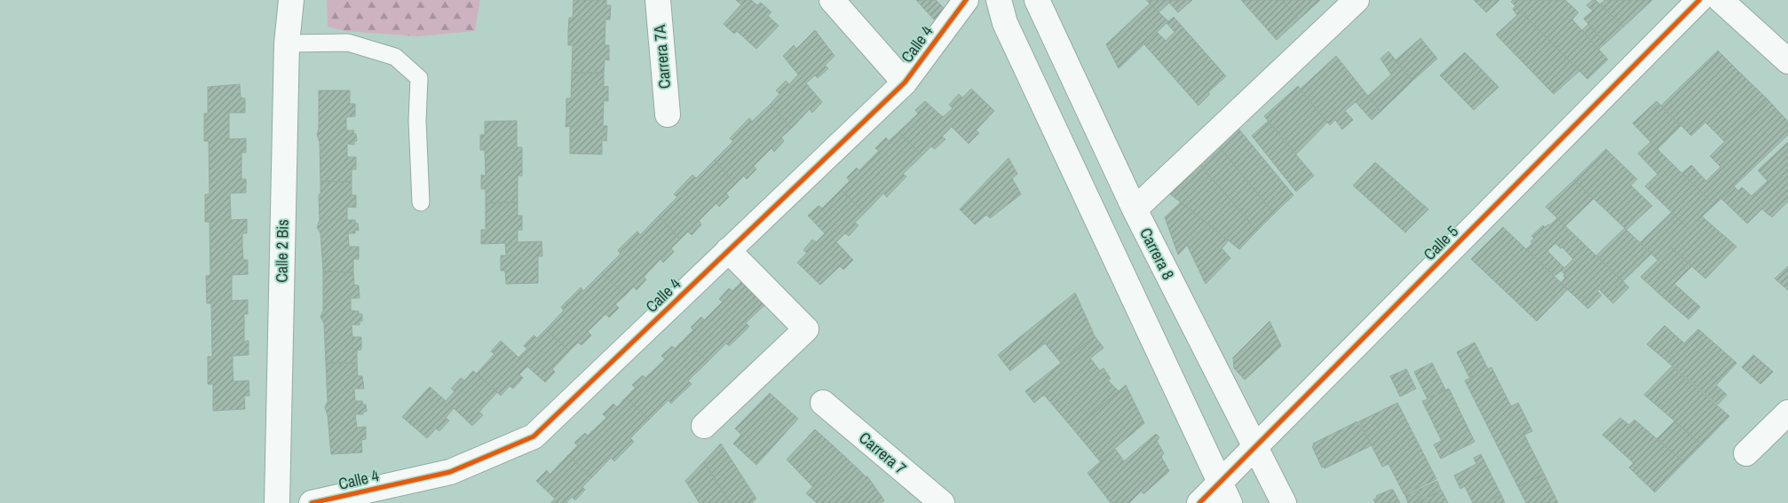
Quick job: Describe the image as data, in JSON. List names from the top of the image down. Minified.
{"streets":{"street":["Calle 4","Carrera 7A","Calle 5","Calle 2 Bis","Carrera 8","Carrera 7"]},"crossings":[["Calle 5","Carrera 8"]]}
